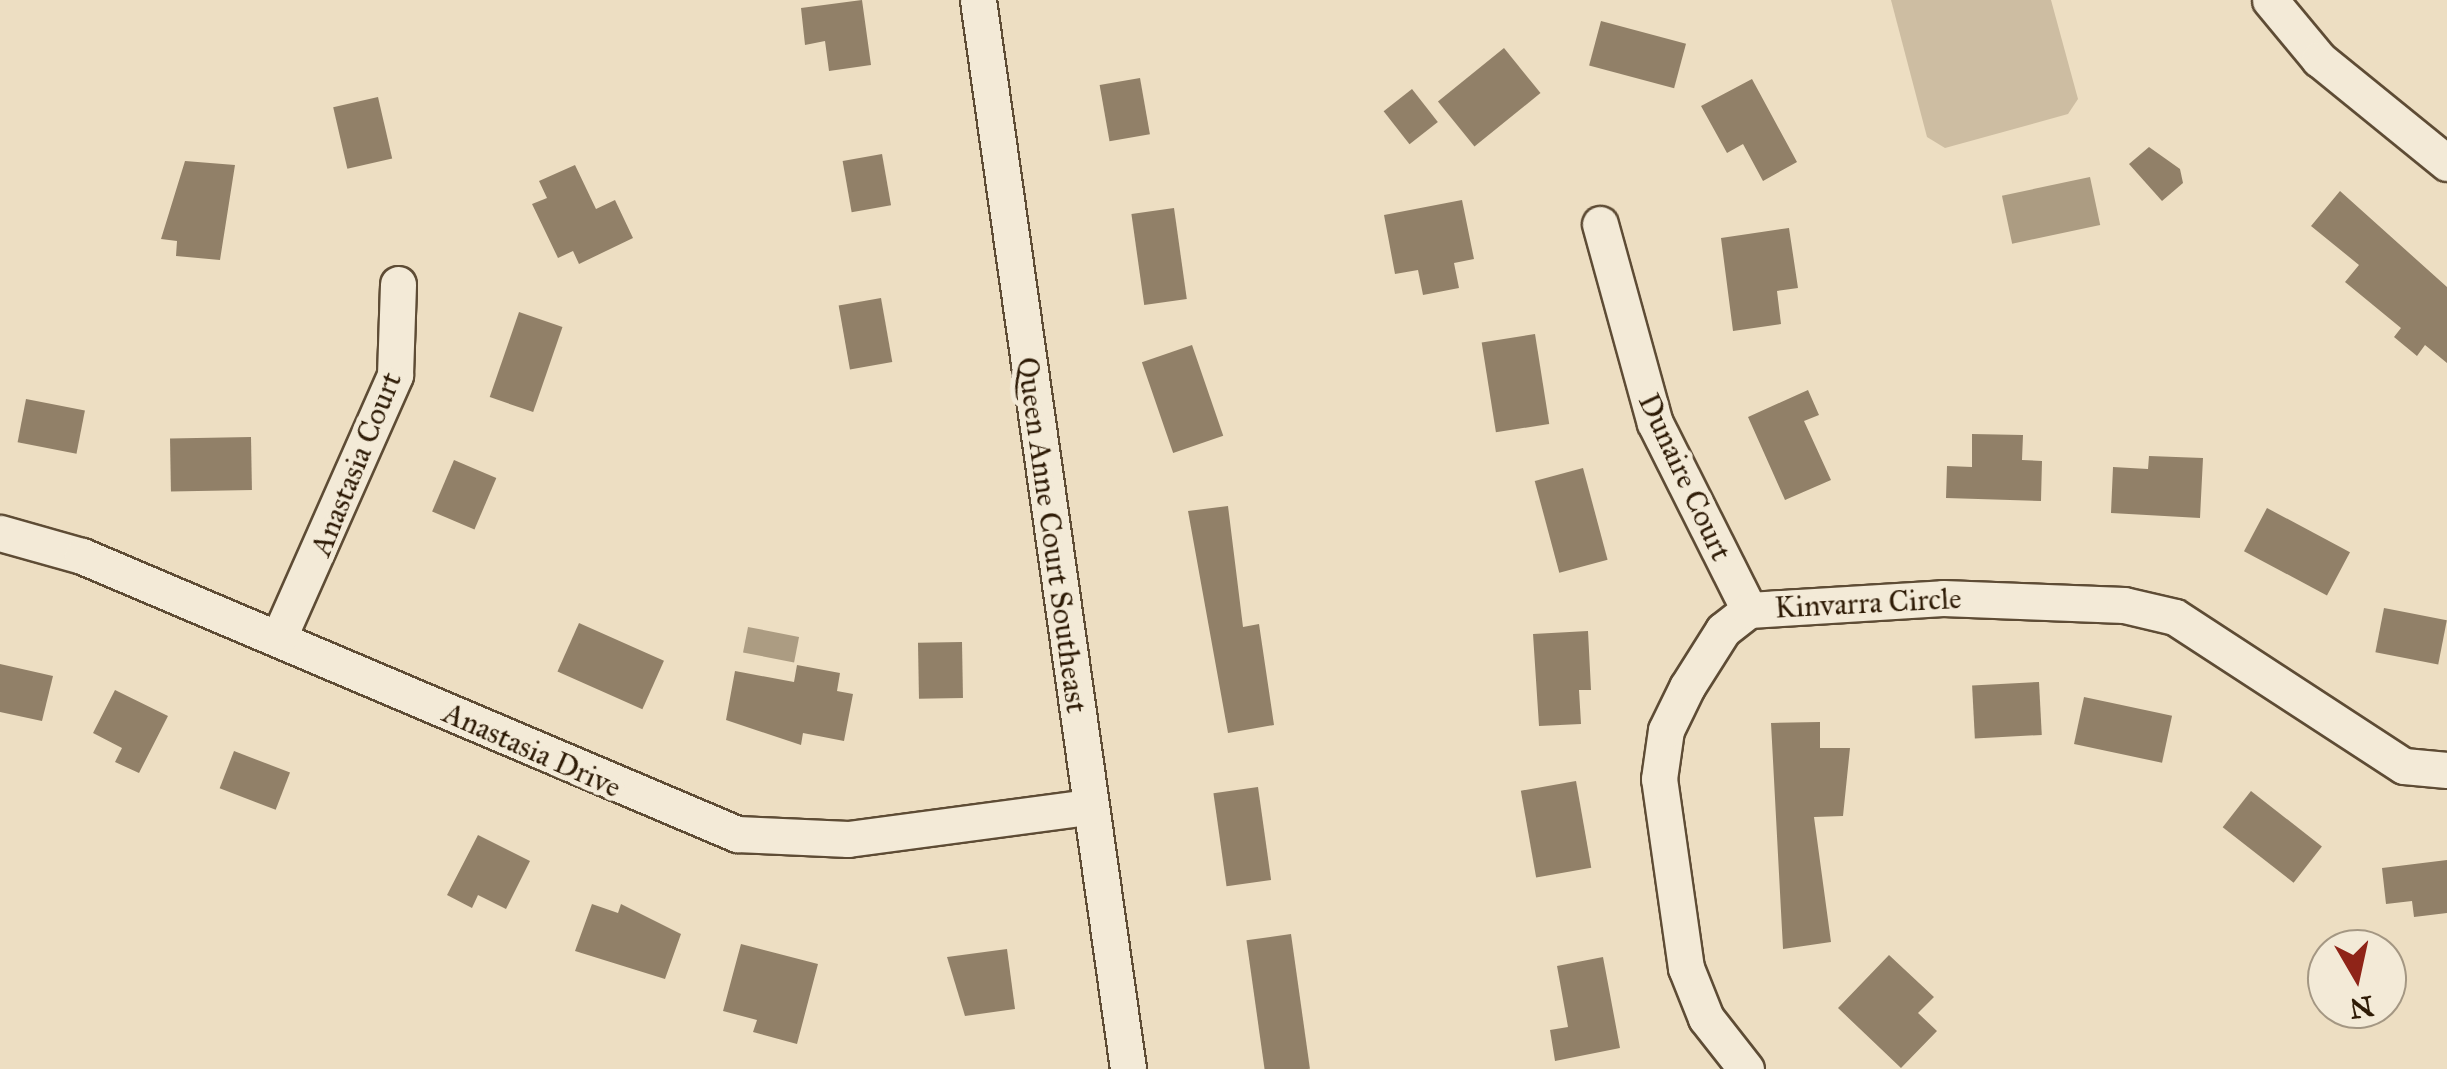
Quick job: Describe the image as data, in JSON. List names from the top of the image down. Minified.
{"streets":{"street":["Anastasia Court","Dunaire Court","Queen Anne Court Southeast","Kinvarra Circle","Anastasia Drive"]},"crossings":[["Anastasia Court","Anastasia Drive"],["Dunaire Court","Kinvarra Circle"],["Queen Anne Court Southeast","Anastasia Drive"]],"north":"bottom"}
